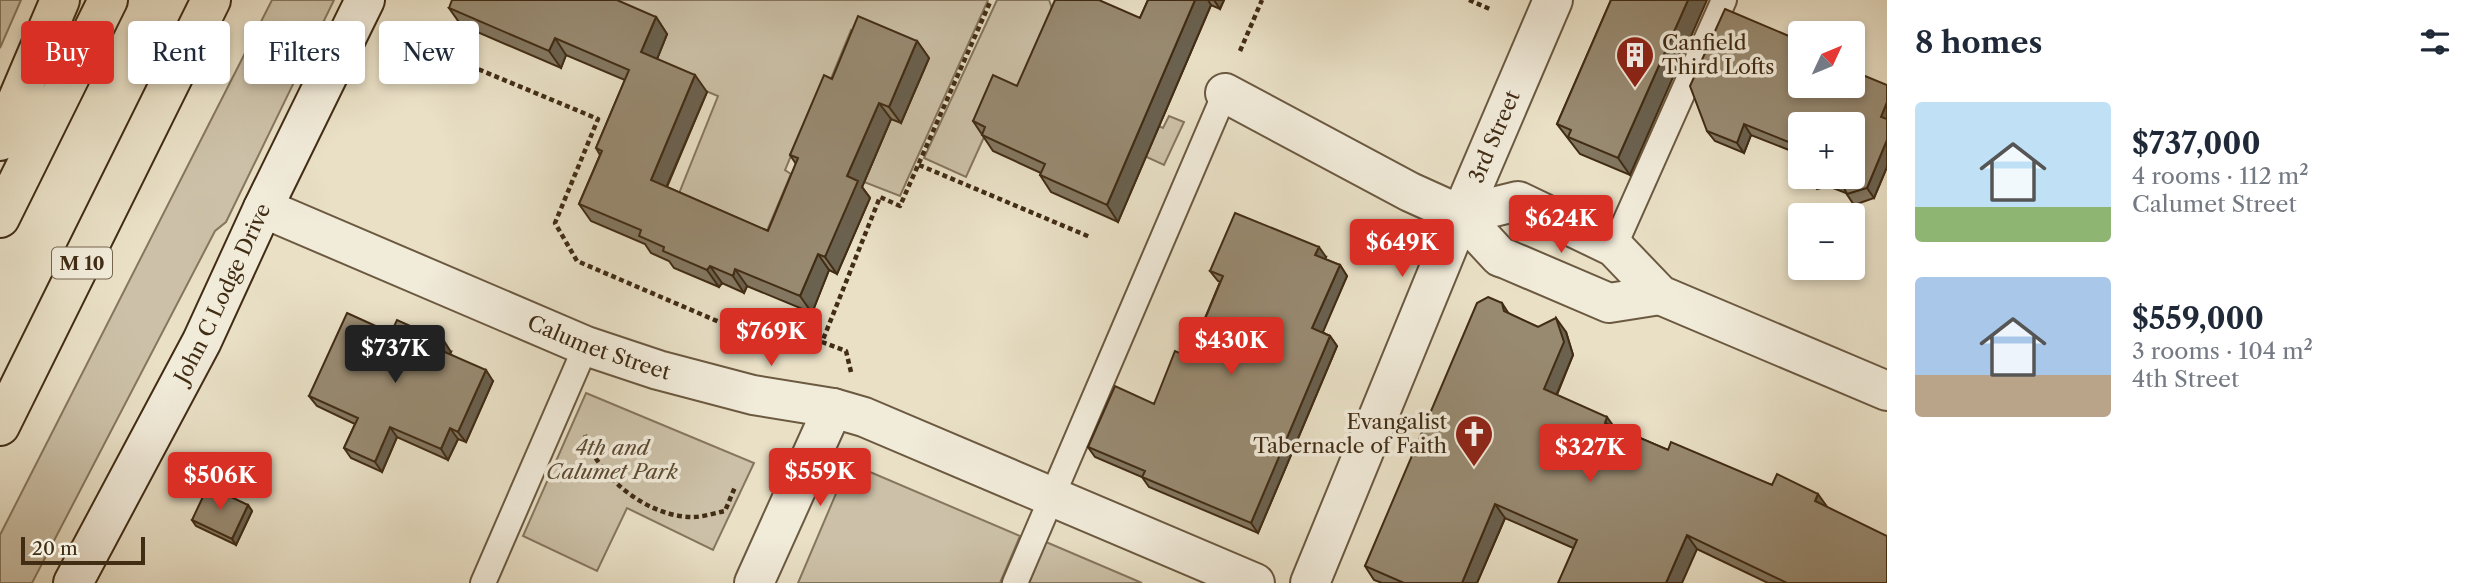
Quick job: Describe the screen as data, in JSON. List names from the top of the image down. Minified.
{"streets":{"highway":["M 10"],"street":["3rd Street","John C Lodge Drive","Calumet Street"]},"crossings":[["John C Lodge Drive","Calumet Street"]],"parks":["4th and Calumet Park"],"places":{"building":["Canfield Third Lofts"],"church":["Evangalist Tabernacle of Faith"]},"scale_bar":"20 m","north":"top right","page":{"heading":"8 homes","map_buttons":["+","−"],"chip":["Buy","Rent","Filters","New"],"list":[{"name":"$737,000","note":"4 rooms · 112 m² · Calumet Street"},{"name":"$559,000","note":"3 rooms · 104 m² · 4th Street"}],"price":["$624K","$649K","$769K","$430K","$737K","$327K","$559K","$506K"],"scale":"20 m"}}
